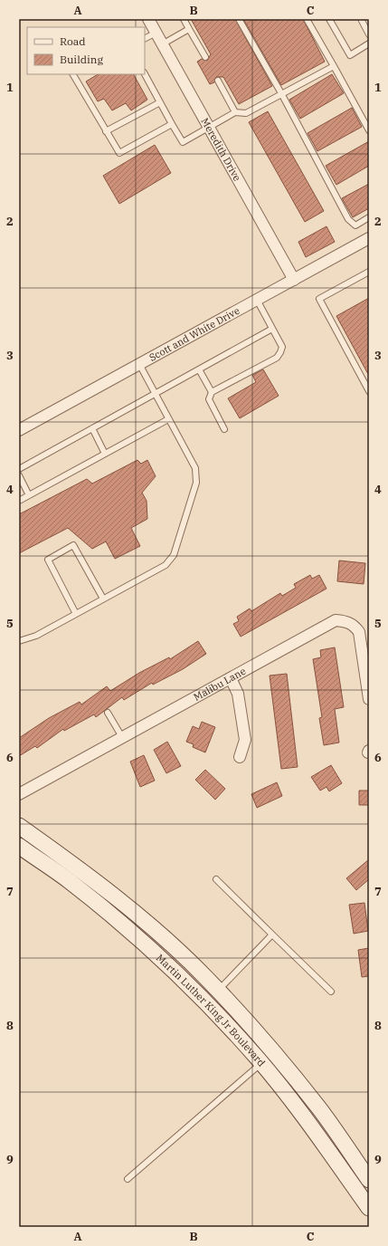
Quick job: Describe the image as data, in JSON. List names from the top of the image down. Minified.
{"streets":{"main road":["Martin Luther King Jr Boulevard"],"street":["Meredith Drive","Scott and White Drive","Malibu Lane"]},"crossings":[["Meredith Drive","Scott and White Drive"]],"legend":["Road","Building"],"grid":{"columns":["A","B","C"],"rows":["1","2","3","4","5","6","7","8","9"]}}
